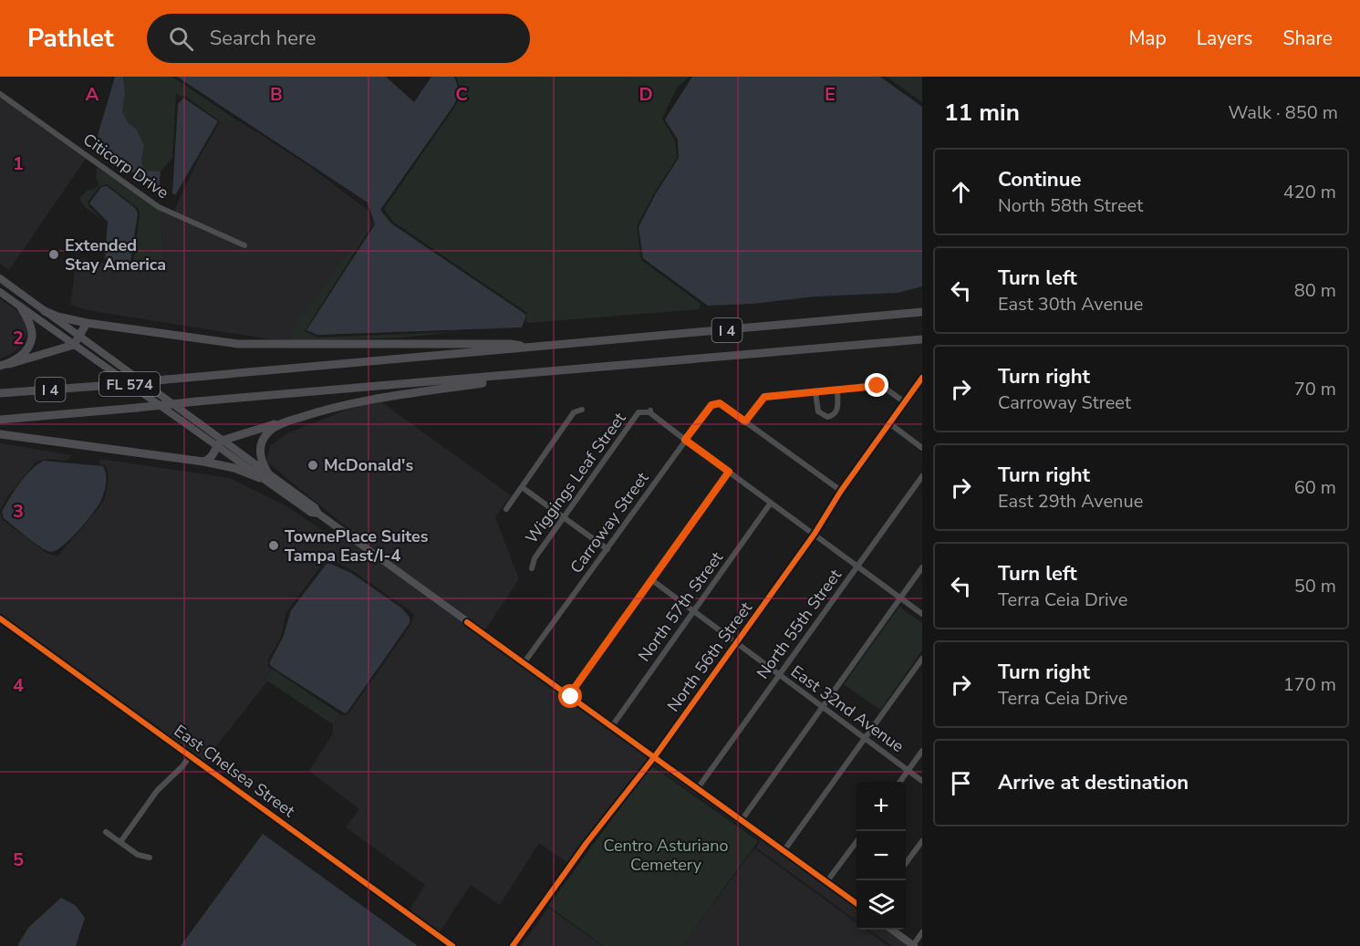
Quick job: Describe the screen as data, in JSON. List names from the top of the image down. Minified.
{"streets":{"highway":["I 4"],"street":["Citicorp Drive","Wiggings Leaf Street","Carroway Street","North 57th Street","North 55th Street","North 56th Street","East 32nd Avenue","East Chelsea Street"]},"crossings":[["Wiggings Leaf Street","Carroway Street"],["North 57th Street","East 32nd Avenue"],["North 55th Street","East 32nd Avenue"],["North 56th Street","East 32nd Avenue"]],"parks":["Centro Asturiano Cemetery"],"places":["Extended Stay America","McDonald's","TownePlace Suites Tampa East/I-4"],"page":{"header":"Pathlet","search":"Search here","nav":["Map","Layers","Share"],"heading":["11 min","Walk · 850 m"],"list":[["Continue","North 58th Street","420 m"],["Turn left","East 30th Avenue","80 m"],["Turn right","Carroway Street","70 m"],["Turn right","East 29th Avenue","60 m"],["Turn left","Terra Ceia Drive","50 m"],["Turn right","Terra Ceia Drive","170 m"],"Arrive at destination"],"map_buttons":["+","−"]},"grid":{"columns":["A","B","C","D","E"],"rows":["1","2","3","4","5"]}}
